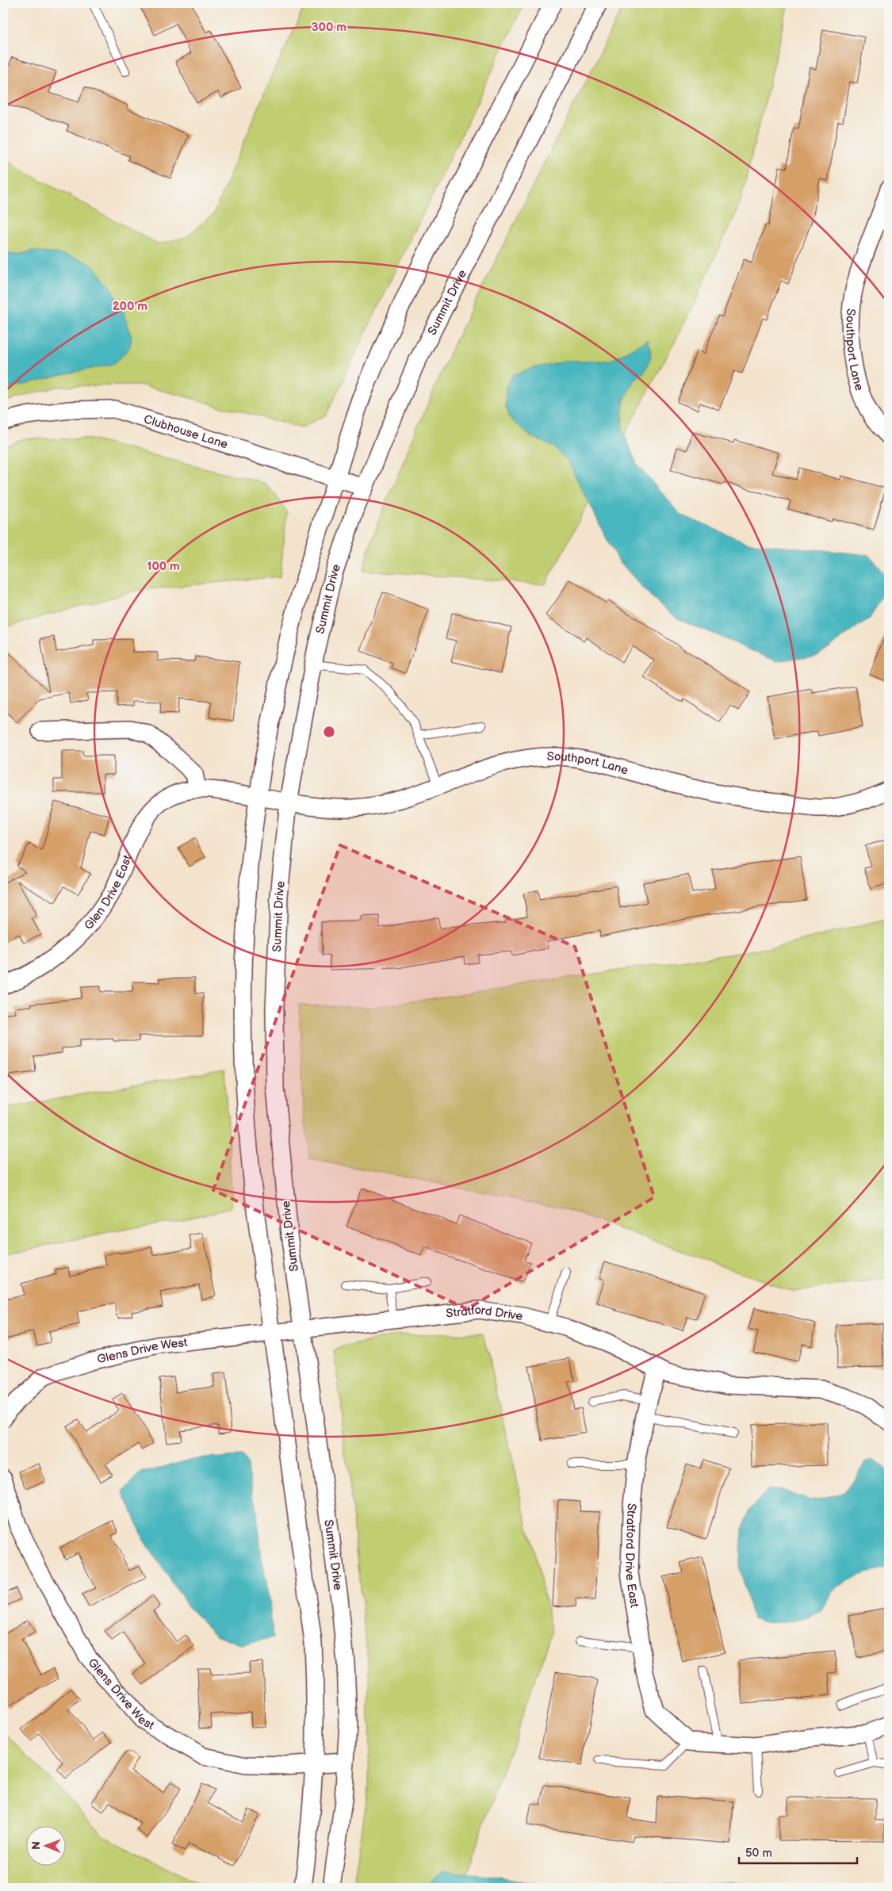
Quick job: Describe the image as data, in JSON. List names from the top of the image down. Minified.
{"streets":{"street":["Summit Drive","Southport Lane","Clubhouse Lane","Glen Drive East","Stratford Drive","Glens Drive West","Stratford Drive East"]},"crossings":[["Summit Drive","Southport Lane"],["Summit Drive","Clubhouse Lane"],["Summit Drive","Glen Drive East"],["Summit Drive","Stratford Drive"],["Summit Drive","Glens Drive West"],["Southport Lane","Glen Drive East"],["Stratford Drive","Glens Drive West"],["Stratford Drive","Stratford Drive East"]],"scale_bar":"50 m","north":"left","rings":["300 m","200 m","100 m"]}
